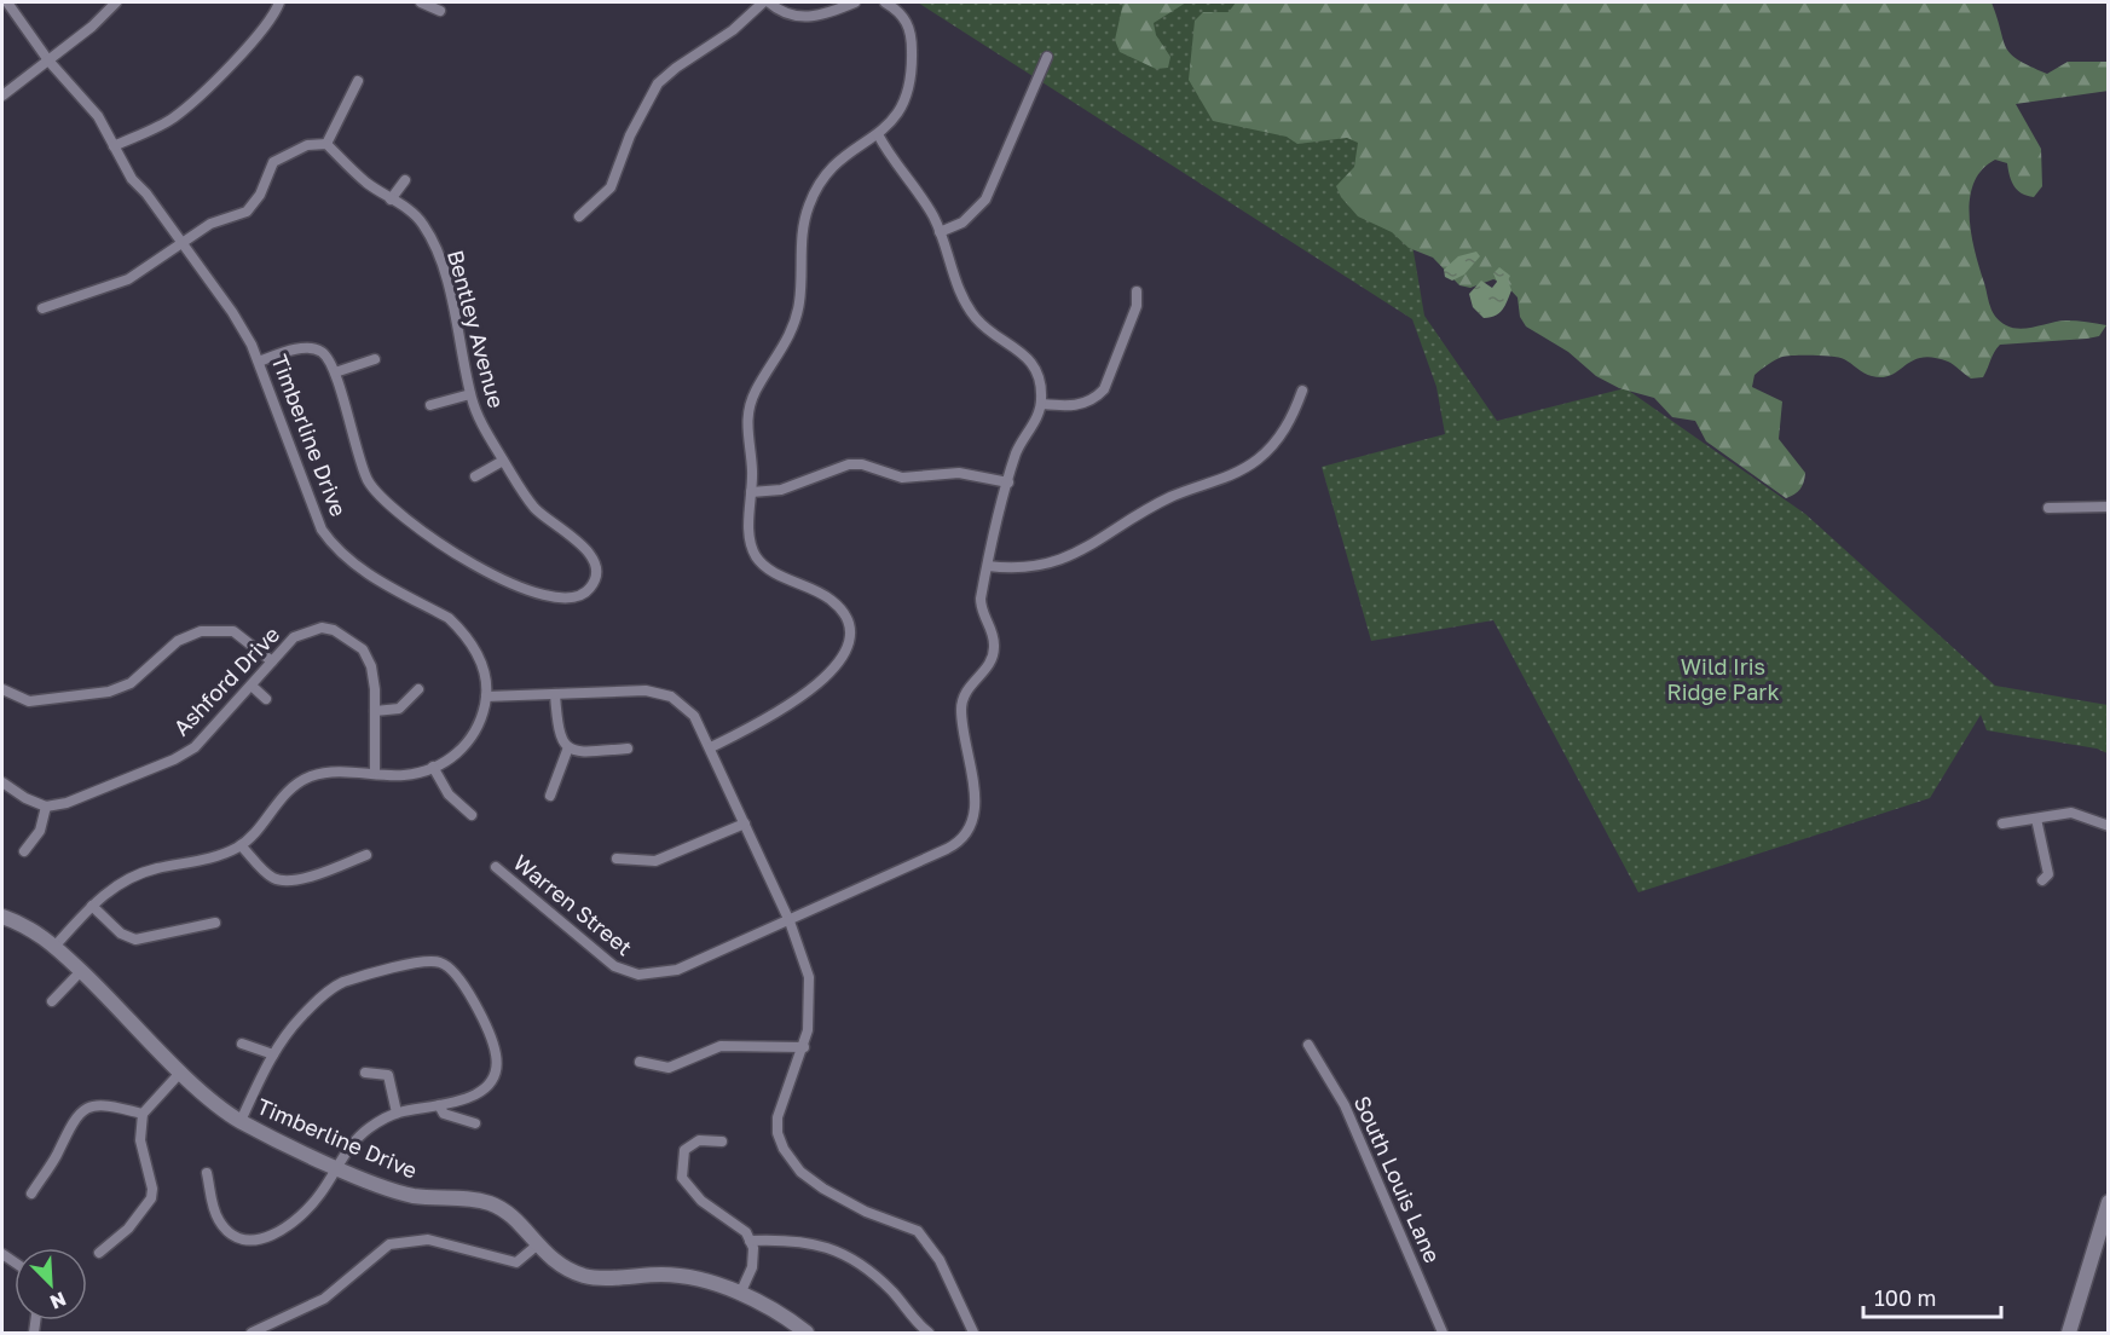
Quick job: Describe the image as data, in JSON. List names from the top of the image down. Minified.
{"streets":{"street":["Bentley Avenue","Timberline Drive","Ashford Drive","Warren Street","South Louis Lane"]},"crossings":[["Timberline Drive","Ashford Drive"]],"parks":["Wild Iris Ridge Park"],"scale_bar":"100 m","north":"bottom right"}
